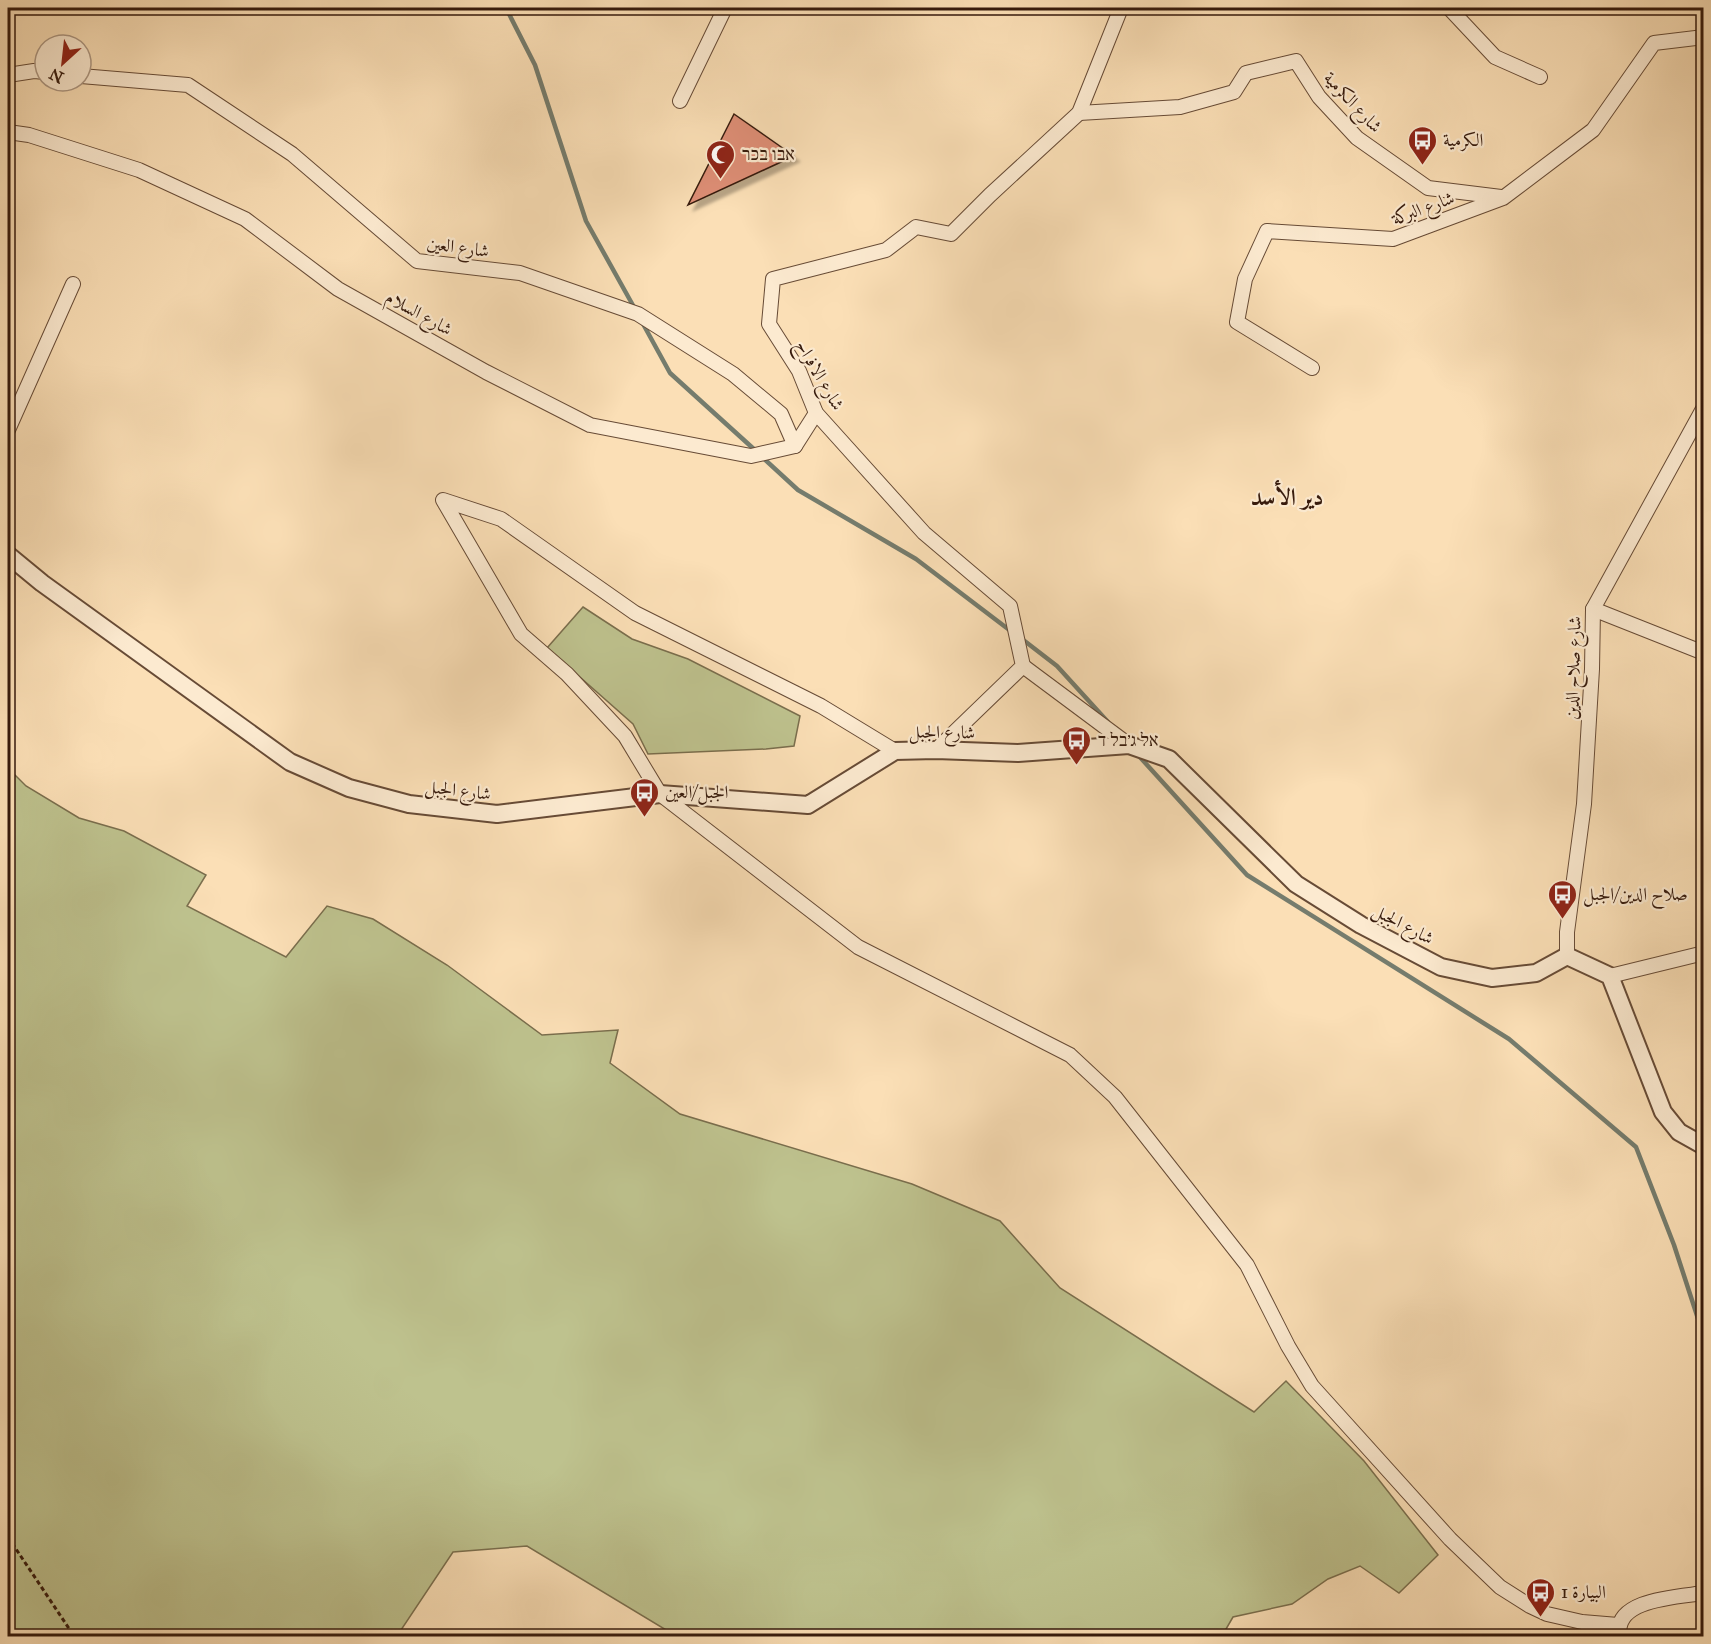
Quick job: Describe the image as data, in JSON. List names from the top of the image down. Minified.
{"streets":{"street":["شارع الكرمية","شارع البركة","شارع العين","شارع السلام","شارع الافراح","شارع صلاح الدين","شارع الجبل"]},"crossings":[["شارع الكرمية","شارع البركة"],["شارع الكرمية","شارع الافراح"],["شارع العين","شارع السلام"],["شارع صلاح الدين","شارع الجبل"]],"districts":["دير الأسد"],"places":{"bus stop":["الكرمية","אל ג׳בל ד","الجبل/العين","صلاح الدين/الجبل","البيارة 1"],"mosque":["אבו בכר"]},"north":"bottom left"}
